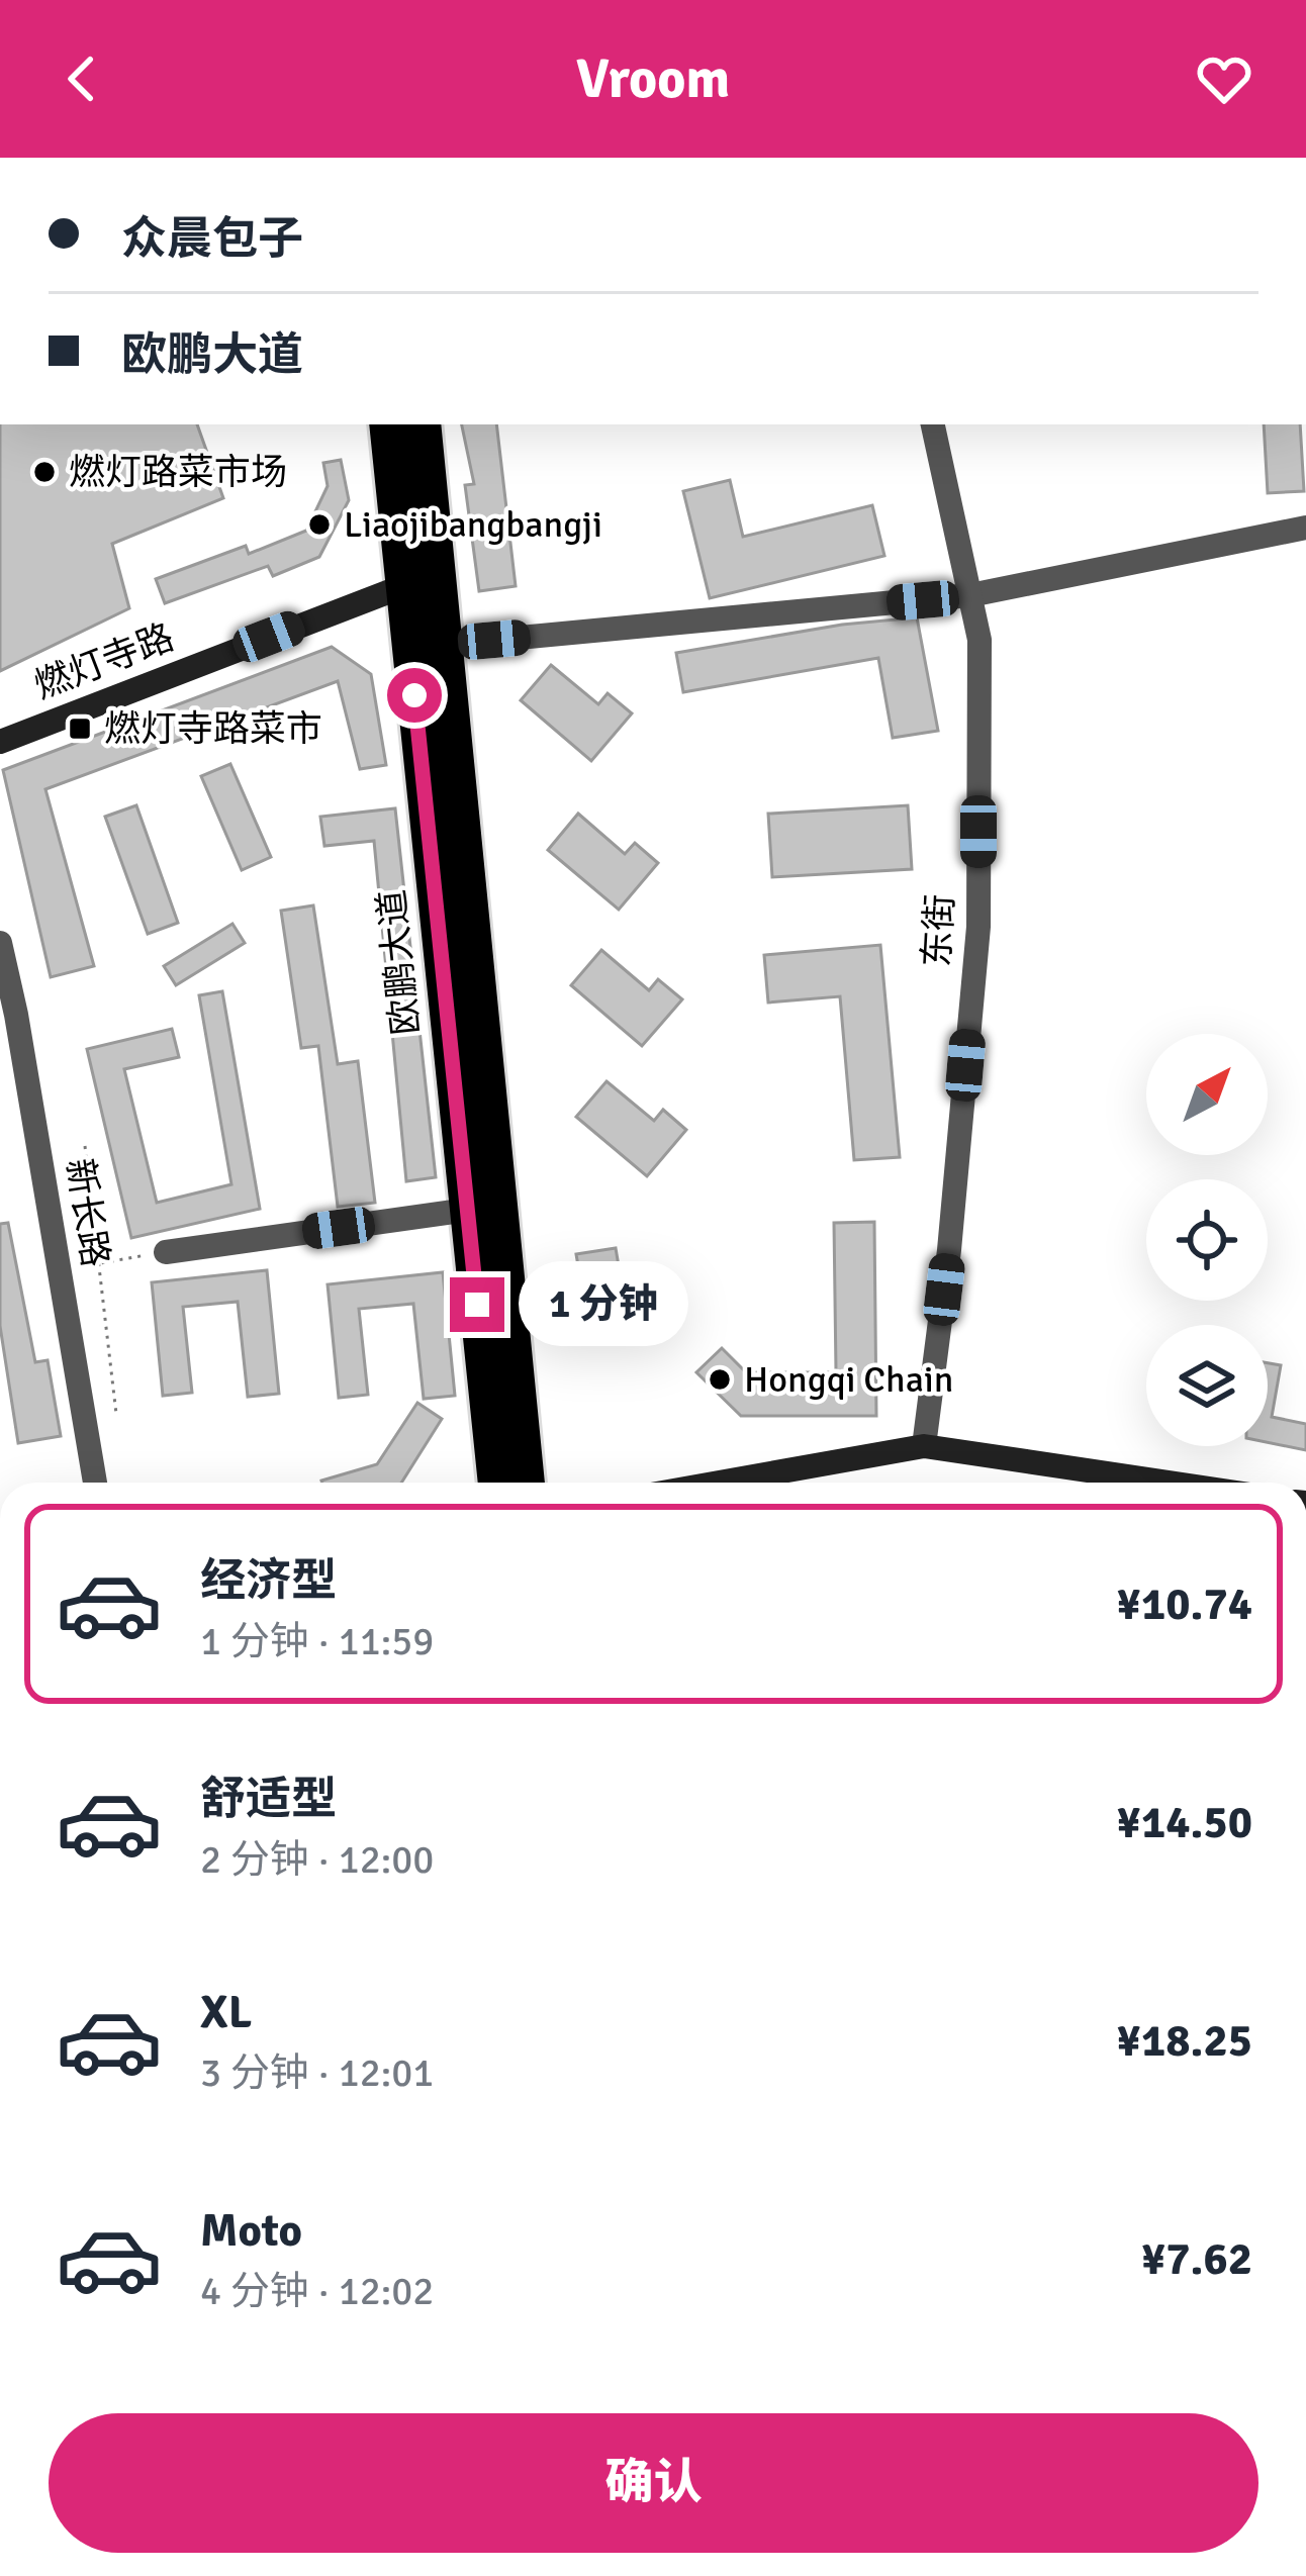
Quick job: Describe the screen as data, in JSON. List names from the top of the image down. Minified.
{"streets":{"highway":["欧鹏大道"],"street":["燃灯寺路","东街","新长路"]},"crossings":[["燃灯寺路","欧鹏大道"]],"places":{"other":["燃灯路菜市场","Liaojibangbangji","Hongqi Chain"],"transit":["燃灯寺路菜市"]},"north":"top right","page":{"header":"Vroom","banner":["众晨包子","欧鹏大道"],"bubble":"1 分钟","list":[{"name":"经济型","note":"1 分钟 · 11:59","value":"¥10.74"},{"name":"舒适型","note":"2 分钟 · 12:00","value":"¥14.50"},{"name":"XL","note":"3 分钟 · 12:01","value":"¥18.25"},{"name":"Moto","note":"4 分钟 · 12:02","value":"¥7.62"}],"buttons":"确认"}}
